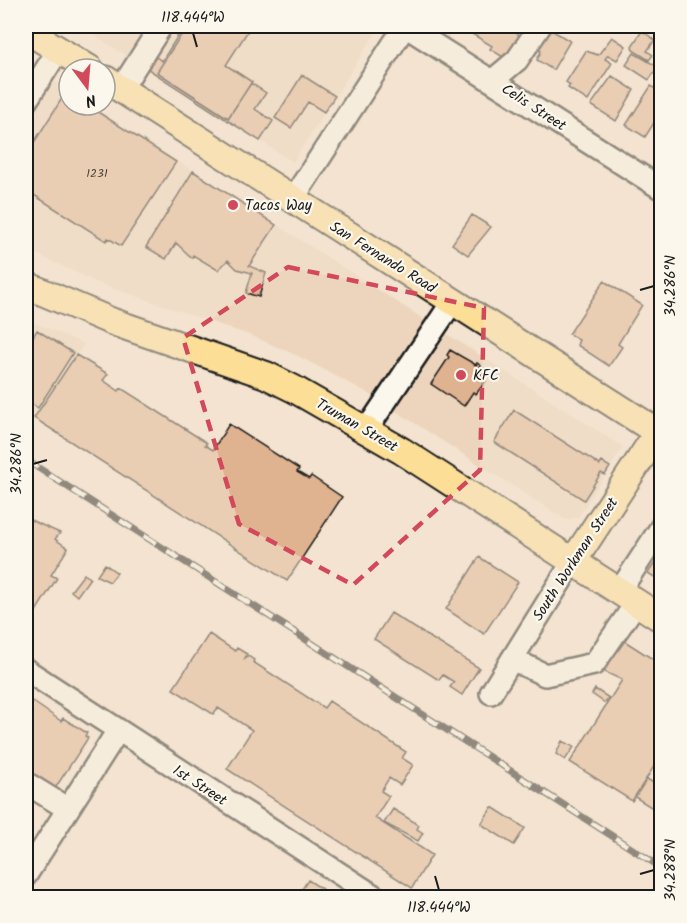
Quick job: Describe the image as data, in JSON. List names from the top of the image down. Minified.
{"streets":{"main road":["San Fernando Road","Truman Street","South Workman Street"],"street":["Celis Street","1st Street"]},"crossings":[["San Fernando Road","South Workman Street"],["Truman Street","South Workman Street"]],"places":["Tacos Way","KFC"],"house_numbers":["1231"],"north":"bottom","coordinates":["118.444°W","34.286°N","34.288°N"]}
